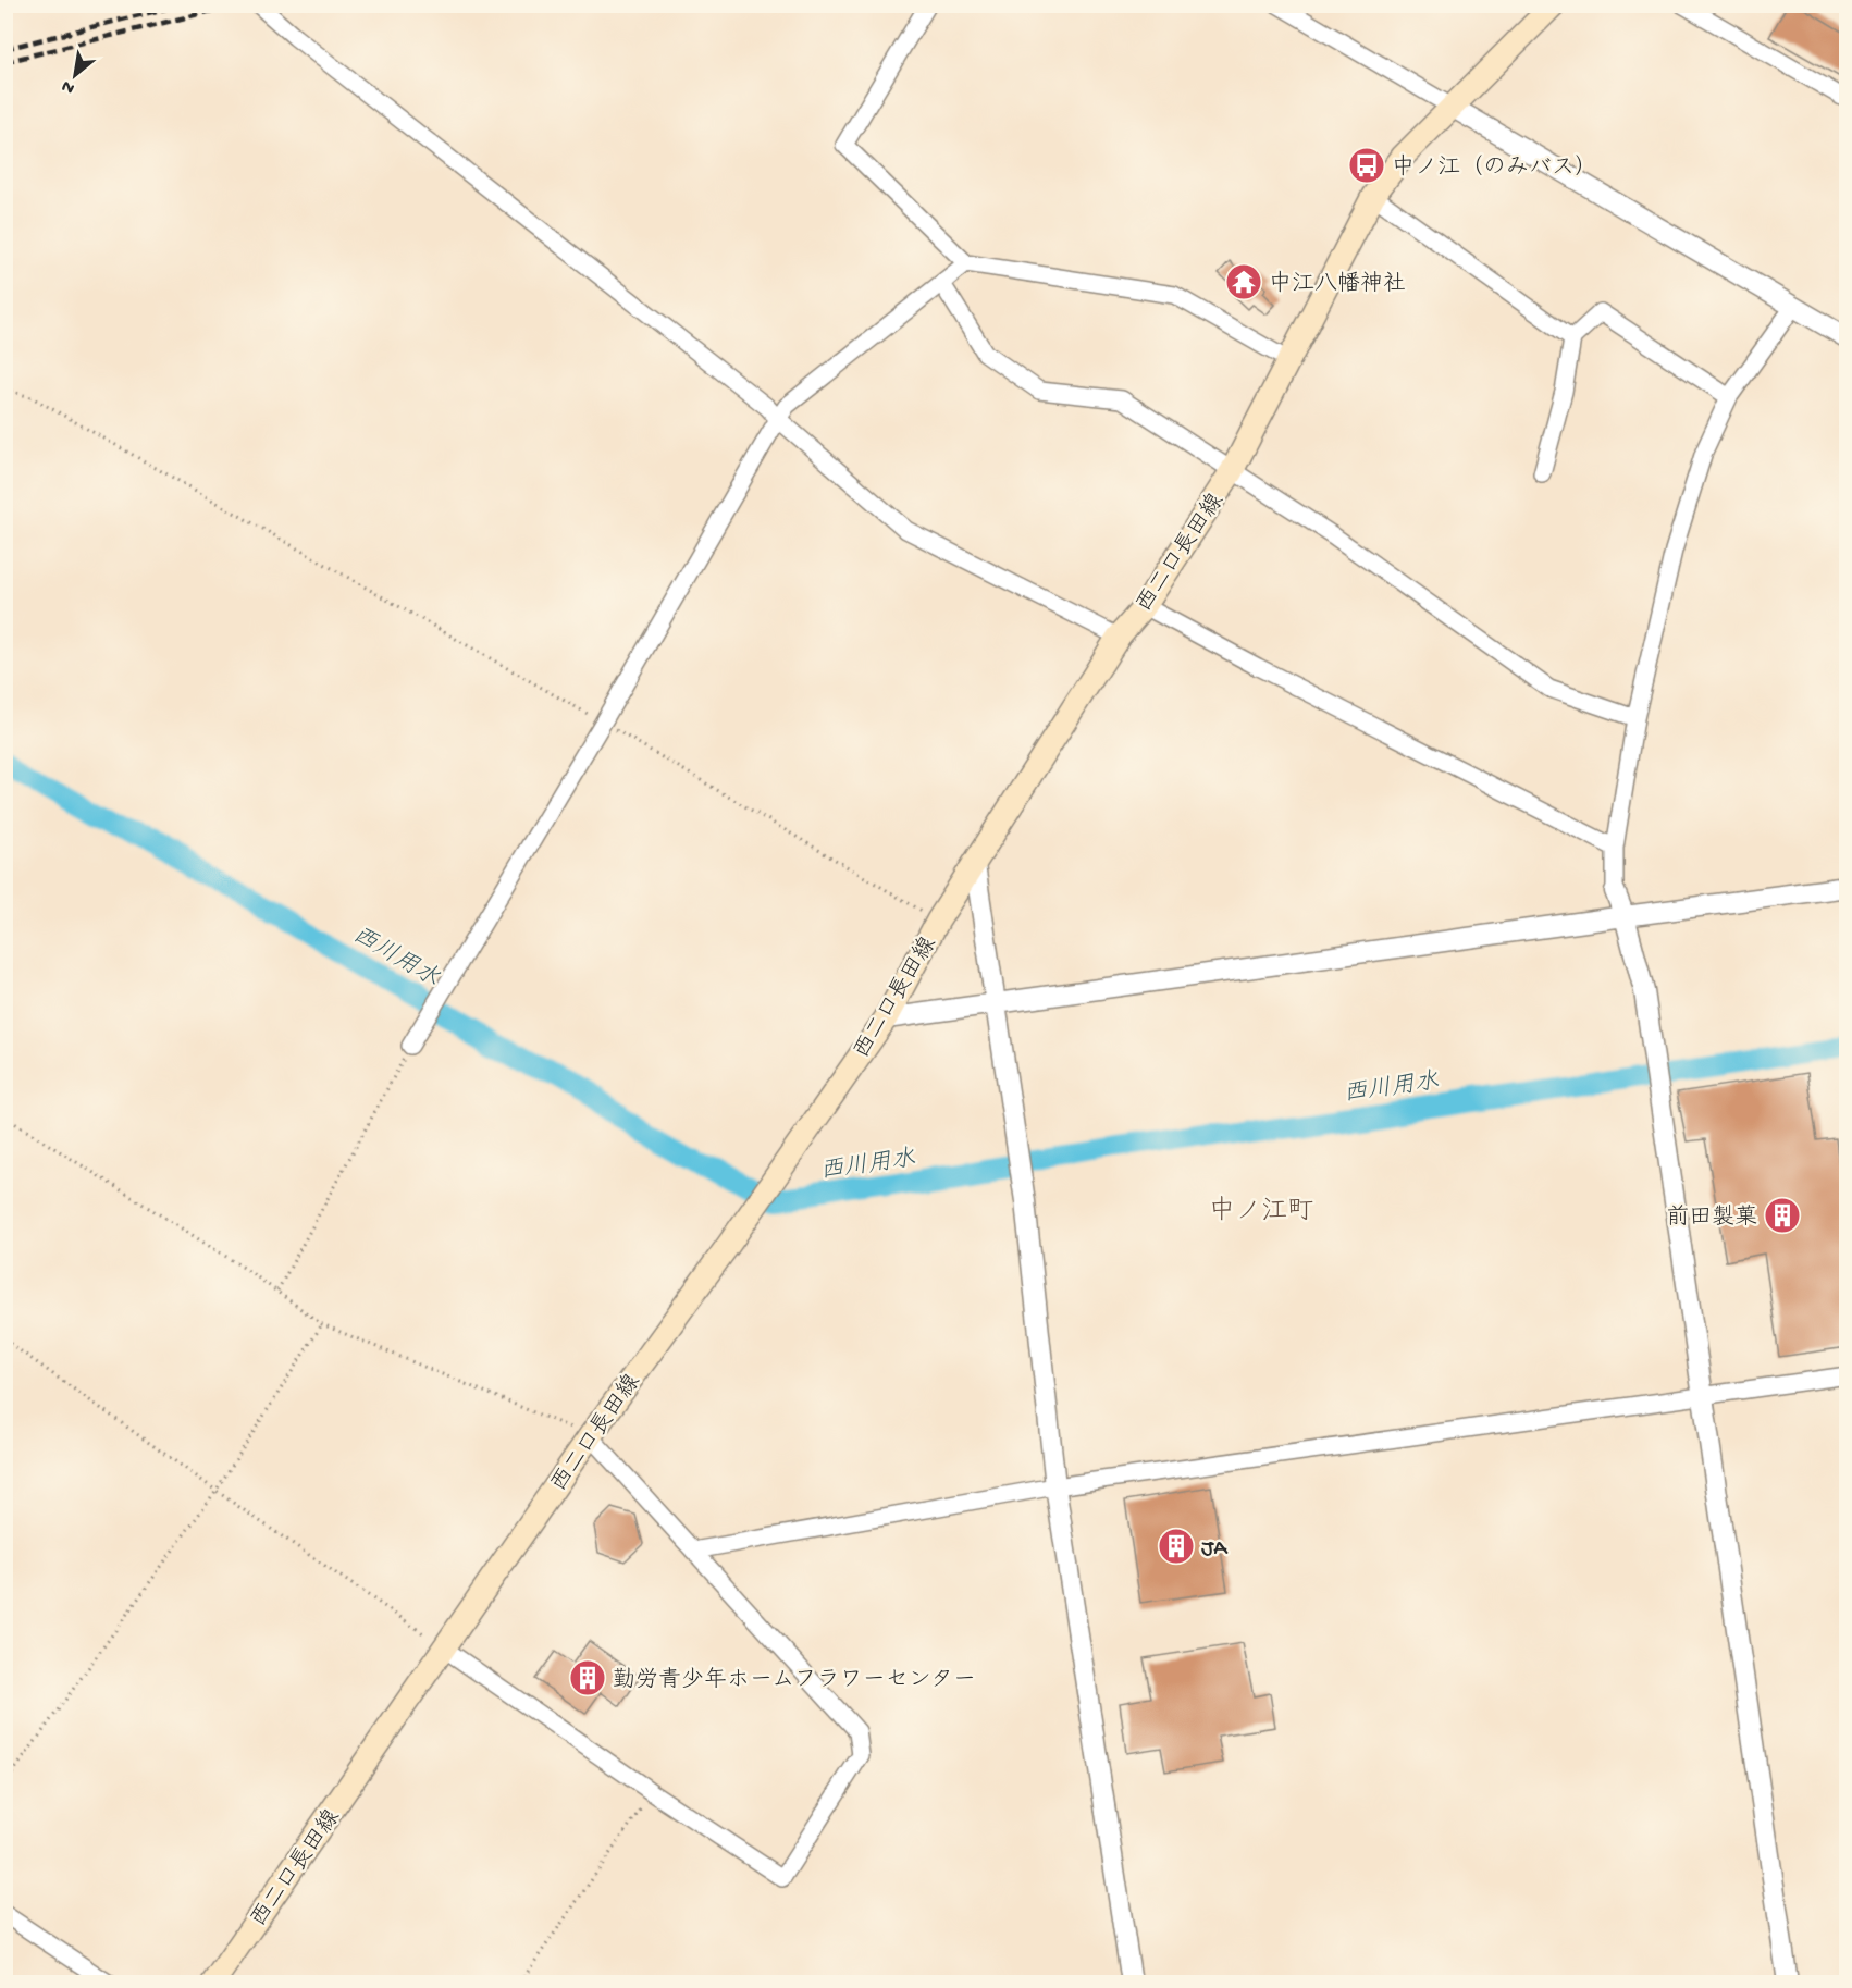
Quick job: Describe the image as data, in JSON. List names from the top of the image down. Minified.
{"streets":{"main road":["西二口長田線"]},"districts":["中ノ江町"],"water":["西川用水"],"places":{"bus stop":["中ノ江（のみバス）"],"temple":["中江八幡神社"],"building":["前田製菓","JA","勤労青少年ホームフラワーセンター"]},"north":"bottom left"}
